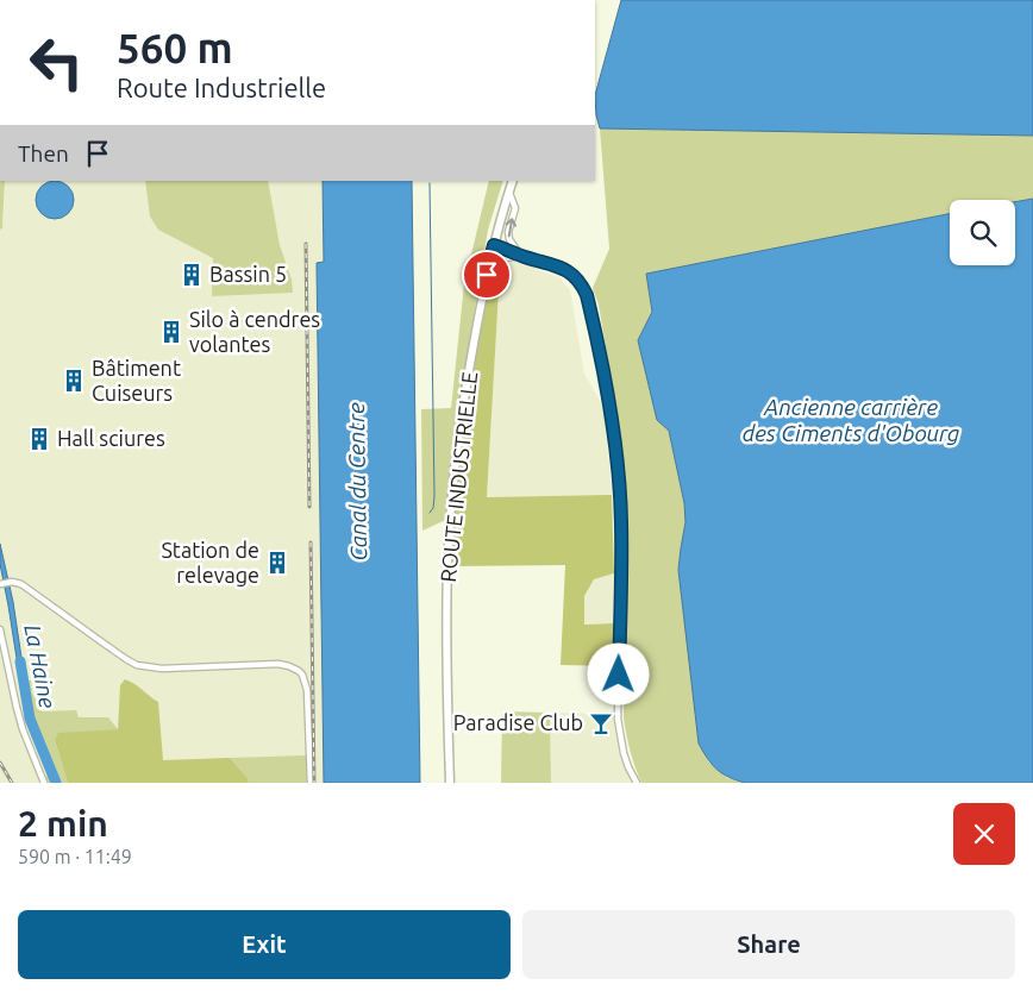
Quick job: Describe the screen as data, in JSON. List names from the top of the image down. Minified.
{"streets":{"main road":["ROUTE INDUSTRIELLE"]},"water":["Ancienne carrière des Ciments d'Obourg","Canal du Centre","La Haine"],"places":{"building":["Bassin 5","Silo à cendres volantes","Bâtiment Cuiseurs","Hall sciures","Station de relevage"],"bar":["Paradise Club"]},"page":{"turn":["560 m","Route Industrielle"],"then":"Then","heading":["2 min","590 m · 11:49"],"buttons":["Exit","Share"]}}
